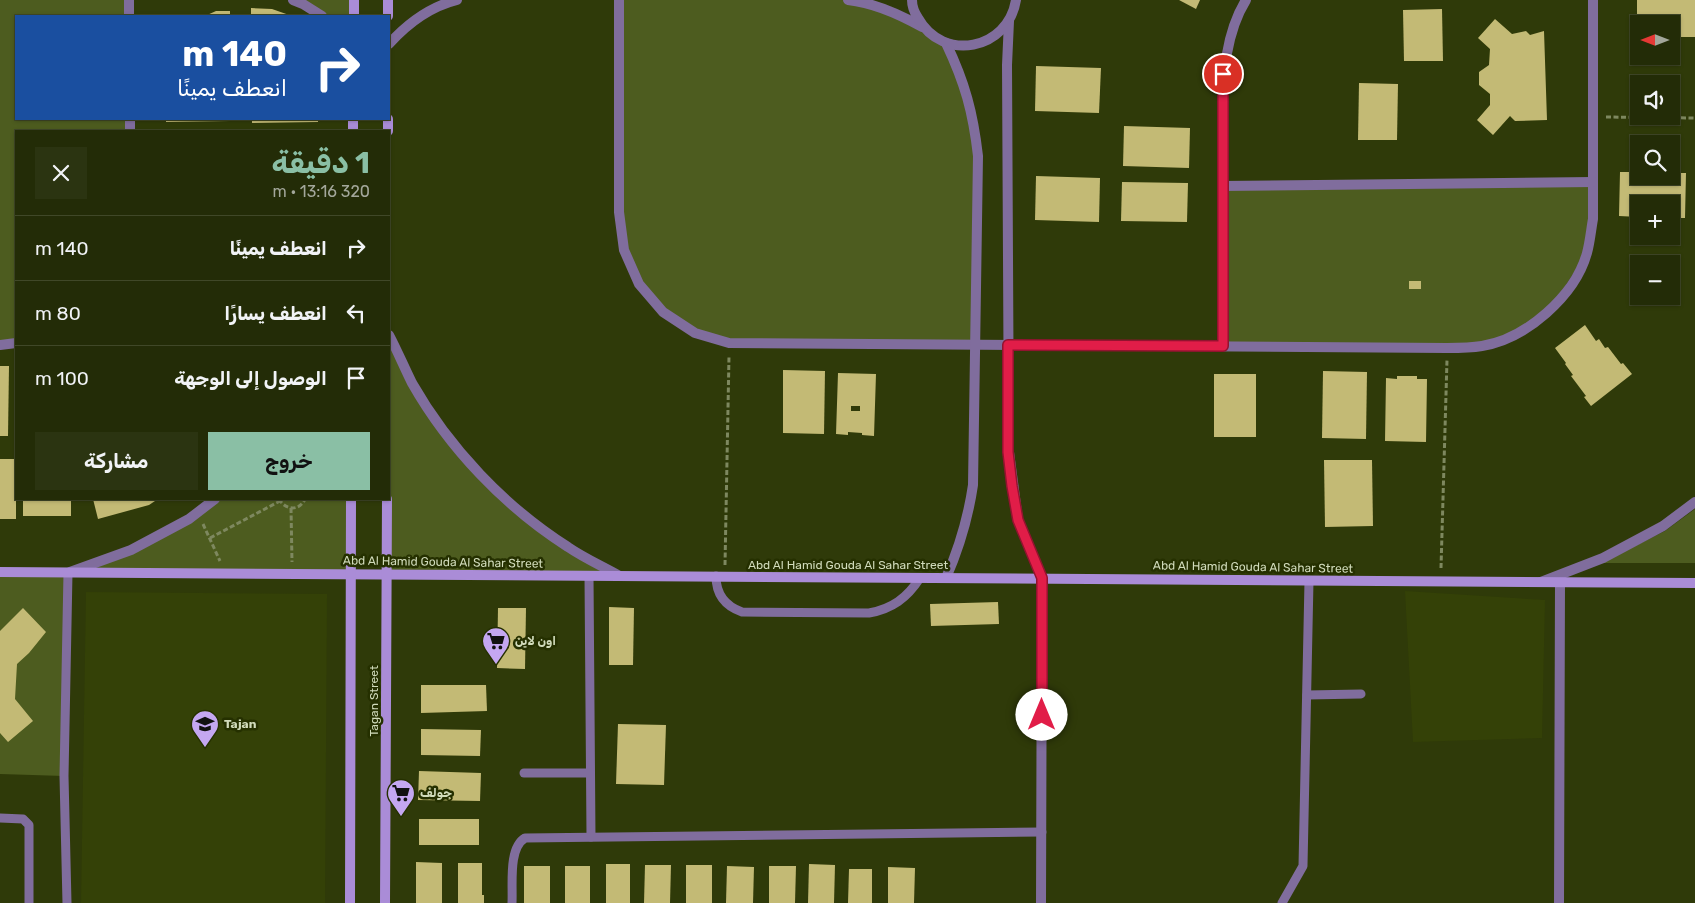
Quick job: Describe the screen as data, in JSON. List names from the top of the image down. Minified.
{"streets":{"street":["Abd Al Hamid Gouda Al Sahar Street","Tagan Street"]},"crossings":[["Abd Al Hamid Gouda Al Sahar Street","Tagan Street"]],"places":{"supermarket":["اون لاين","جولف"],"school or university":["Tajan"]},"north":"left","page":{"map_buttons":["+","−"],"turn":["140 m","انعطف يمينًا"],"heading":["1 دقيقة","320 m · 13:16"],"list":[{"name":"انعطف يمينًا","value":"140 m"},{"name":"انعطف يسارًا","value":"80 m"},{"name":"الوصول إلى الوجهة","value":"100 m"}],"buttons":["خروج","مشاركة"]}}
